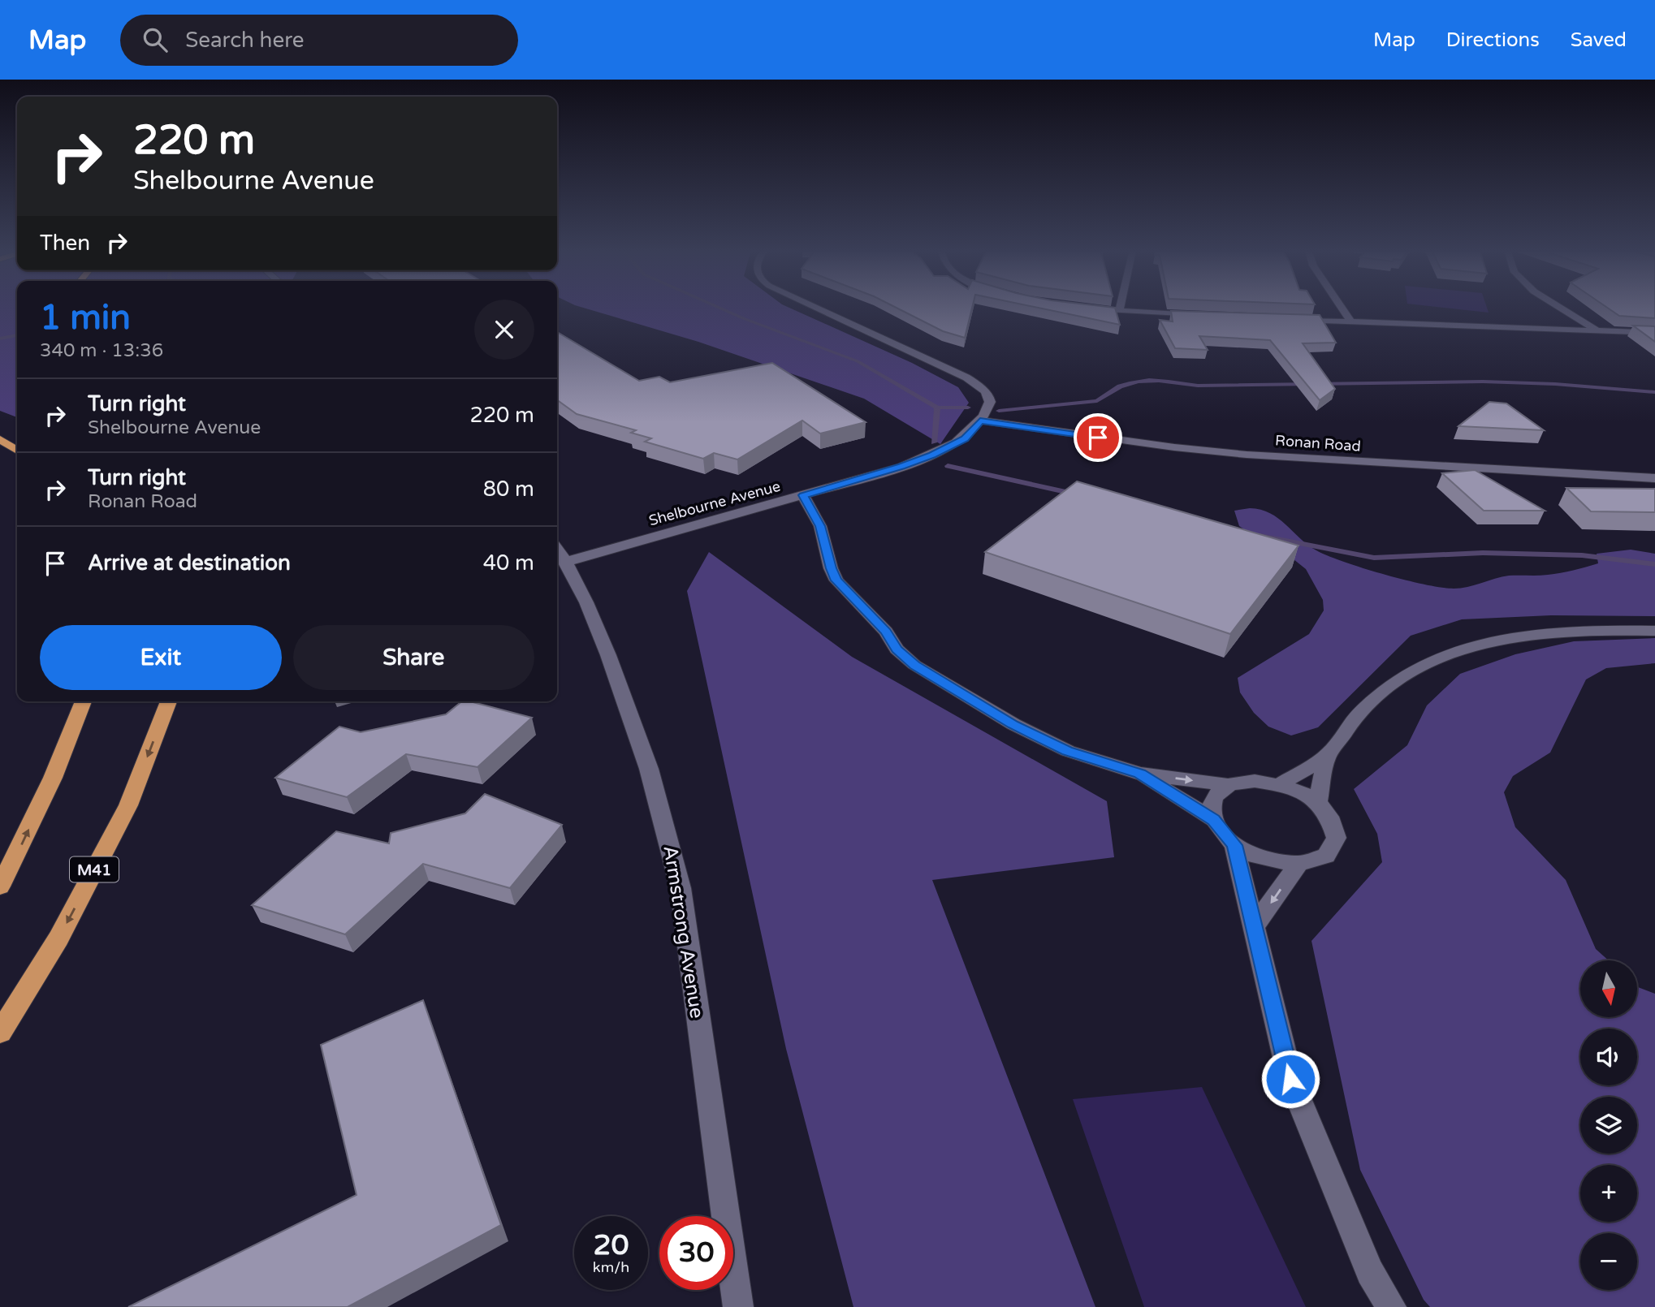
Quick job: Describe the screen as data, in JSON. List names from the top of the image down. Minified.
{"streets":{"highway":["M41"],"street":["Ronan Road","Shelbourne Avenue","Armstrong Avenue"]},"crossings":[["Ronan Road","Shelbourne Avenue"],["Shelbourne Avenue","Armstrong Avenue"]],"north":"bottom","page":{"header":"Map","search":"Search here","nav":["Map","Directions","Saved"],"turn":["220 m","Shelbourne Avenue"],"then":"Then","heading":["1 min","340 m · 13:36"],"list":[{"name":"Turn right","note":"Shelbourne Avenue","value":"220 m"},{"name":"Turn right","note":"Ronan Road","value":"80 m"},{"name":"Arrive at destination","value":"40 m"}],"buttons":["Exit","Share"],"map_buttons":["+","−"],"speed":"20 km/h","limit":"30"}}
